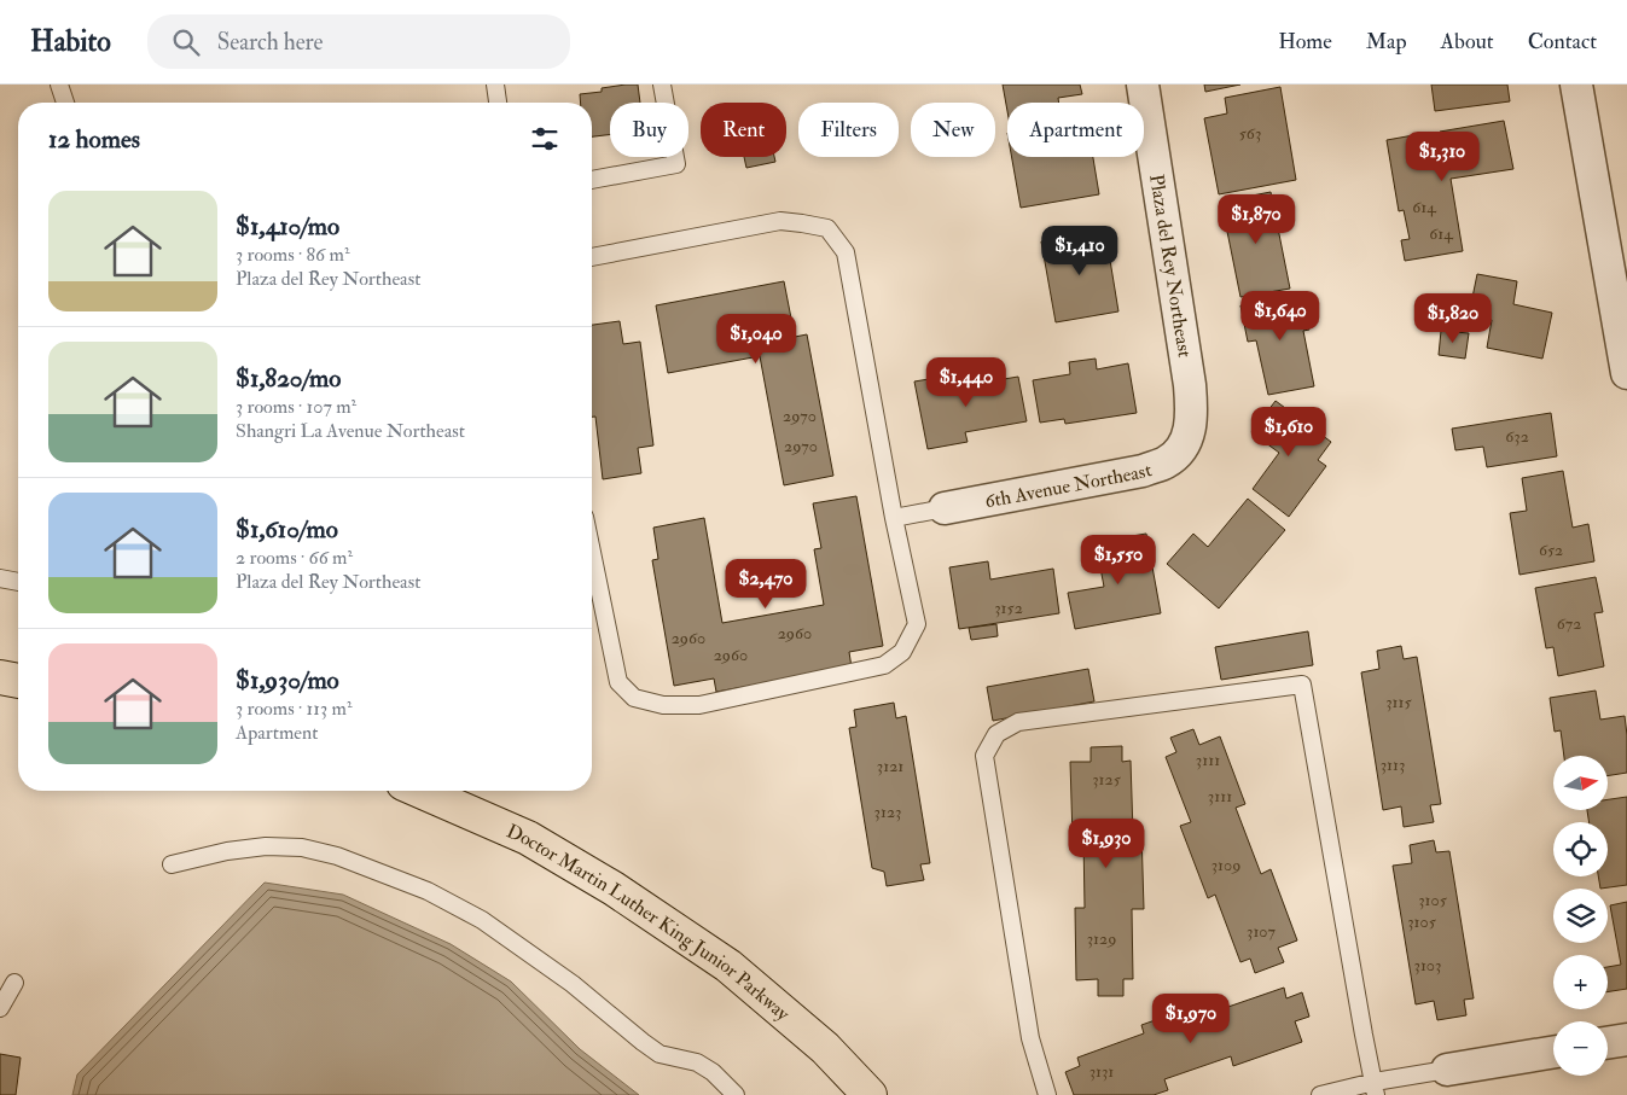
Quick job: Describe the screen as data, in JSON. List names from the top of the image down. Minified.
{"streets":{"highway":["Doctor Martin Luther King Junior Parkway"],"street":["Plaza del Rey Northeast","6th Avenue Northeast"]},"crossings":[["Plaza del Rey Northeast","6th Avenue Northeast"]],"house_numbers":["563","614","614","2970","632","2970","652","3152","672","2960","2960","2960","3115","3111","3113","3121","3125","3111","3123","3109","3105","3105","3107","3129","3103","3131"],"north":"right","page":{"header":"Habito","search":"Search here","nav":["Home","Map","About","Contact"],"chip":["Buy","Rent","Filters","New","Apartment"],"heading":"12 homes","price":["$1,310","$1,870","$1,410","$1,640","$1,820","$1,040","$1,440","$1,610","$1,550","$2,470","$1,930","$1,970"],"list":[{"name":"$1,410/mo","note":"3 rooms · 86 m² · Plaza del Rey Northeast"},{"name":"$1,820/mo","note":"3 rooms · 107 m² · Shangri La Avenue Northeast"},{"name":"$1,610/mo","note":"2 rooms · 66 m² · Plaza del Rey Northeast"},{"name":"$1,930/mo","note":"3 rooms · 113 m² · Apartment"}],"map_buttons":["+","−"]}}
